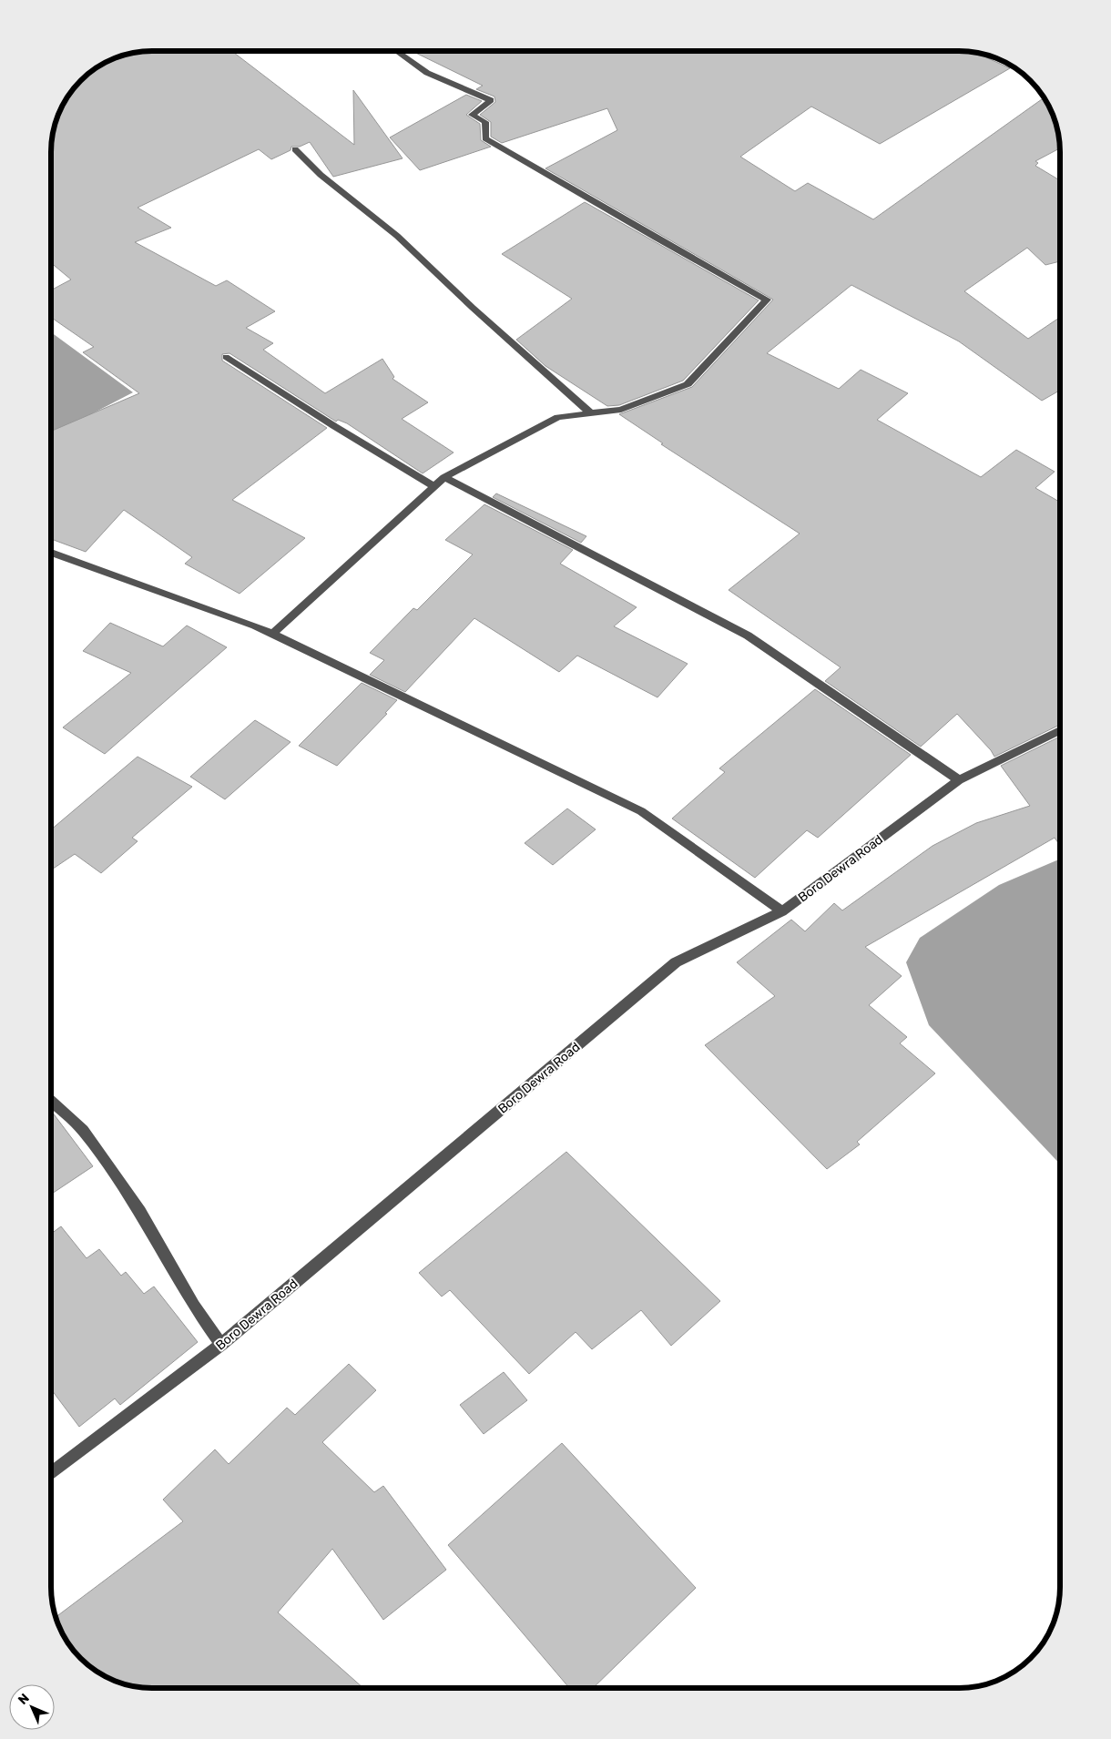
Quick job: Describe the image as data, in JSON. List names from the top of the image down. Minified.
{"streets":{"street":["Boro Dewra Road"]},"north":"top left"}
